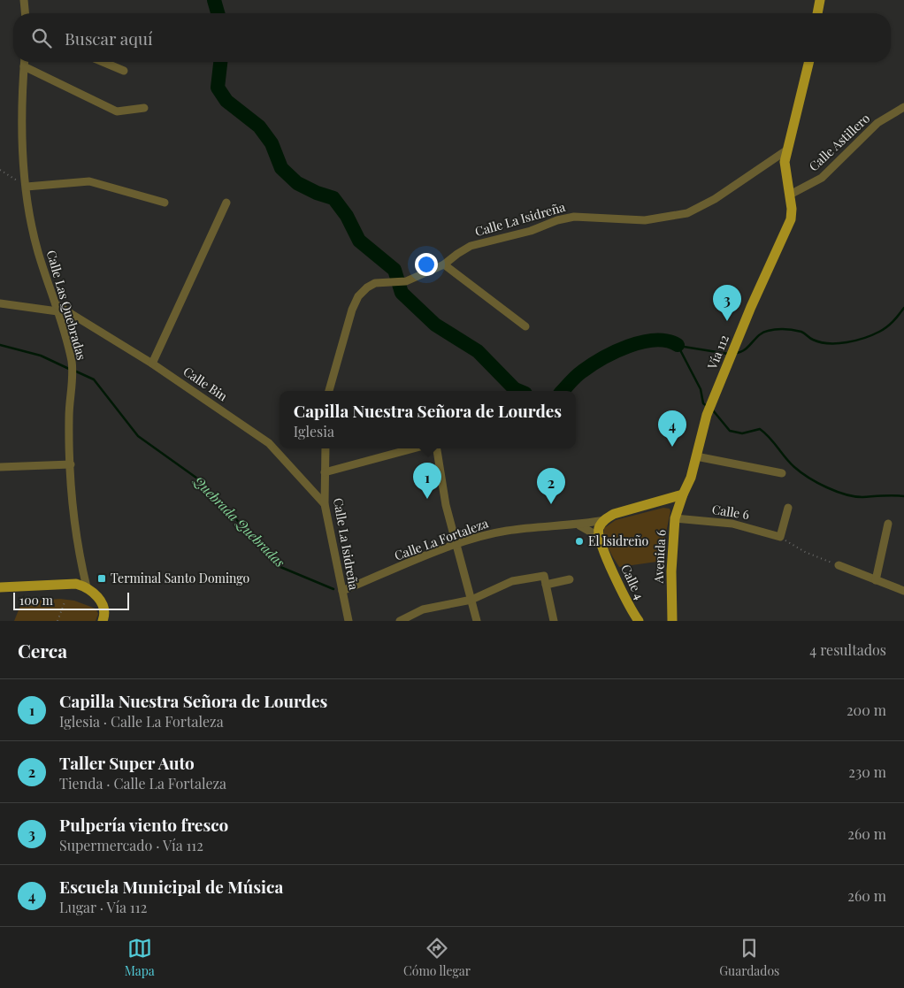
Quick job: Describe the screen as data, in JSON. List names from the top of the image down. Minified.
{"streets":{"main road":["Vía 112","Avenida 6","Calle 4"],"street":["Calle Astillero","Calle La Isidreña","Calle Las Quebradas","Calle Bin","Calle 6","Calle La Fortaleza"]},"crossings":[["Calle Astillero","Vía 112"],["Calle La Isidreña","Vía 112"],["Calle La Isidreña","Calle Bin"],["Calle La Isidreña","Calle La Fortaleza"],["Calle Las Quebradas","Calle Bin"],["Vía 112","Avenida 6"],["Calle 6","Avenida 6"],["Calle La Fortaleza","Calle 4"]],"water":["Quebrada Quebradas"],"places":{"other":["El Isidreño"],"transit":["Terminal Santo Domingo"]},"scale_bar":"100 m","page":{"search":"Buscar aquí","pins":["3","4","1","2"],"popup":["Capilla Nuestra Señora de Lourdes","Iglesia"],"scale":"100 m","heading":["Cerca","4 resultados"],"list":[{"mark":"1","name":"Capilla Nuestra Señora de Lourdes","note":"Iglesia · Calle La Fortaleza","value":"200 m"},{"mark":"2","name":"Taller Super Auto","note":"Tienda · Calle La Fortaleza","value":"230 m"},{"mark":"3","name":"Pulpería viento fresco","note":"Supermercado · Vía 112","value":"260 m"},{"mark":"4","name":"Escuela Municipal de Música","note":"Lugar · Vía 112","value":"260 m"}],"nav":["Mapa","Cómo llegar","Guardados"]}}
